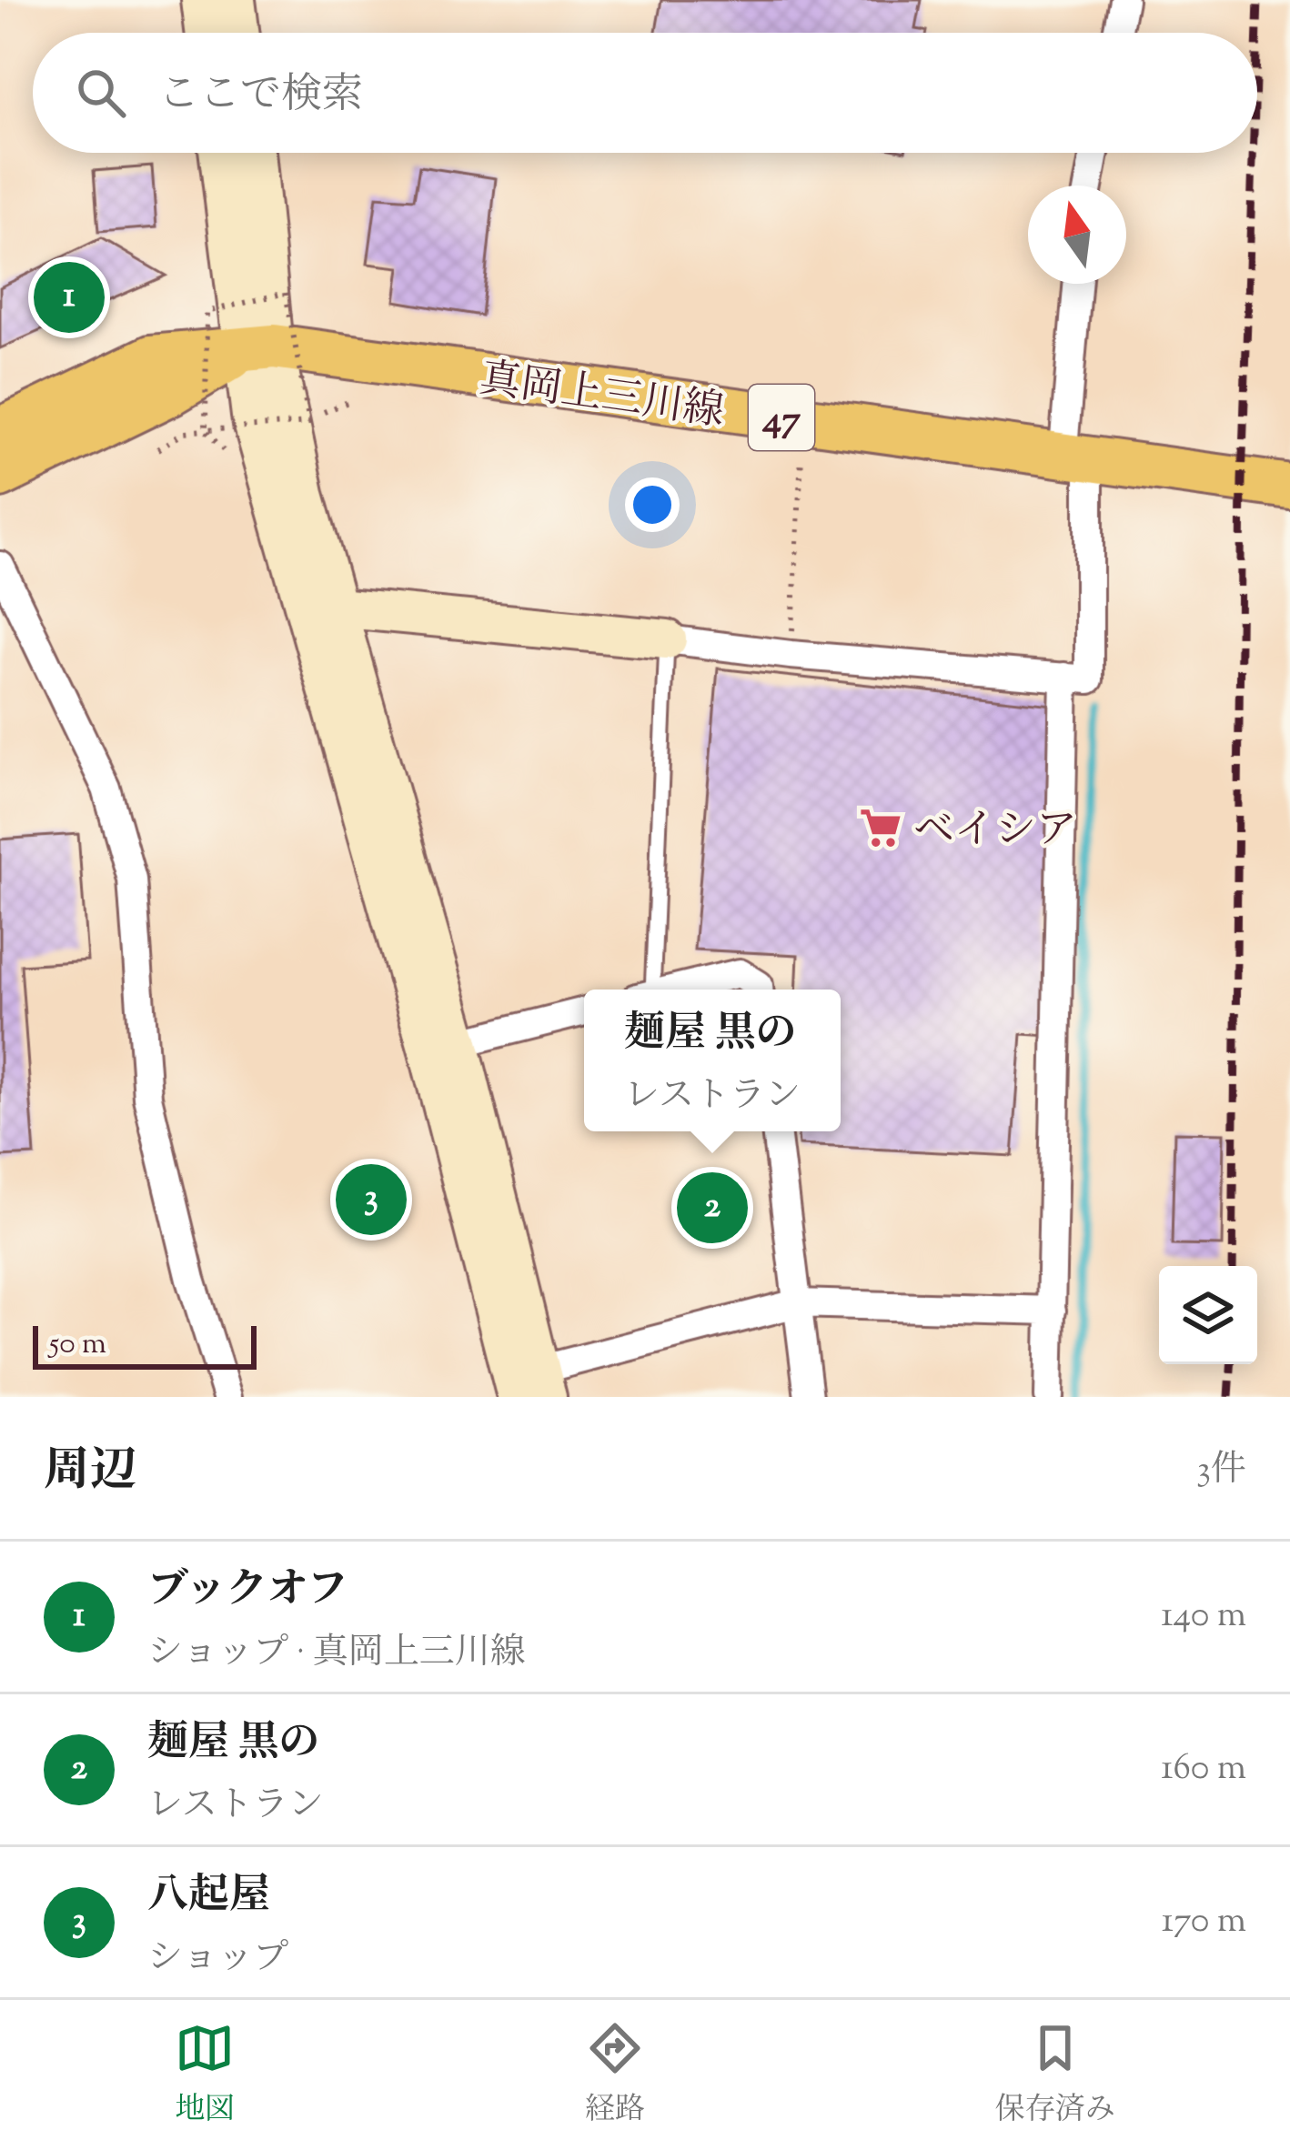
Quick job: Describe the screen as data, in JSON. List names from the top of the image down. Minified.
{"streets":{"main road":["真岡上三川線","47"]},"places":{"supermarket":["ベイシア"]},"scale_bar":"50 m","north":"top","page":{"search":"ここで検索","pins":["1","3","2"],"popup":["麺屋 黒の","レストラン"],"scale":"50 m","heading":["周辺","3件"],"list":[{"mark":"1","name":"ブックオフ","note":"ショップ · 真岡上三川線","value":"140 m"},{"mark":"2","name":"麺屋 黒の","note":"レストラン","value":"160 m"},{"mark":"3","name":"八起屋","note":"ショップ","value":"170 m"}],"nav":["地図","経路","保存済み"]}}
